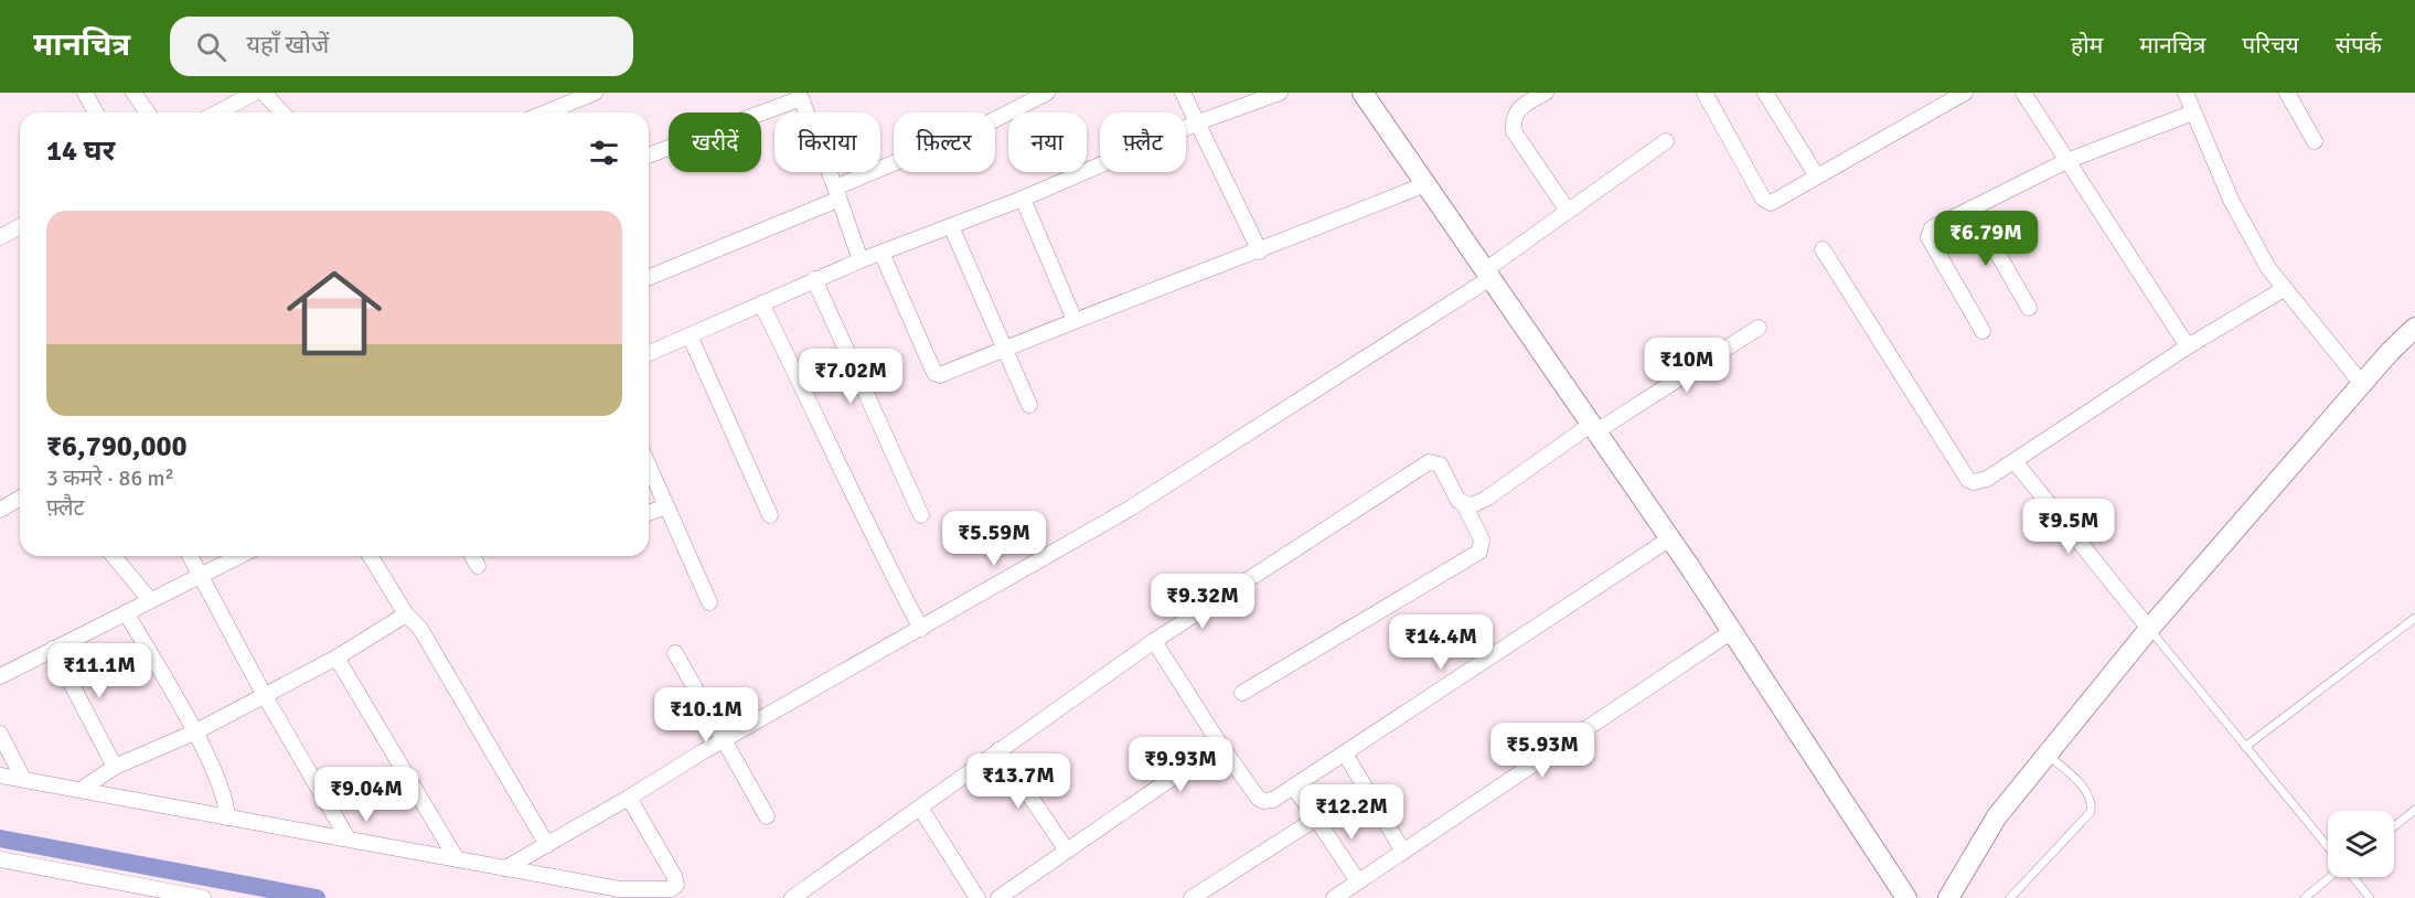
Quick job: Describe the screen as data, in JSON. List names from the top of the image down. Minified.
{"page":{"header":"मानचित्र","search":"यहाँ खोजें","nav":["होम","मानचित्र","परिचय","संपर्क"],"chip":["खरीदें","किराया","फ़िल्टर","नया","फ़्लैट"],"heading":"14 घर","list":[{"name":"₹6,790,000","note":"3 कमरे · 86 m² · फ़्लैट"}],"price":["₹6.79M","₹10M","₹7.02M","₹9.5M","₹5.59M","₹9.32M","₹14.4M","₹11.1M","₹10.1M","₹5.93M","₹9.93M","₹13.7M","₹9.04M","₹12.2M"]}}
